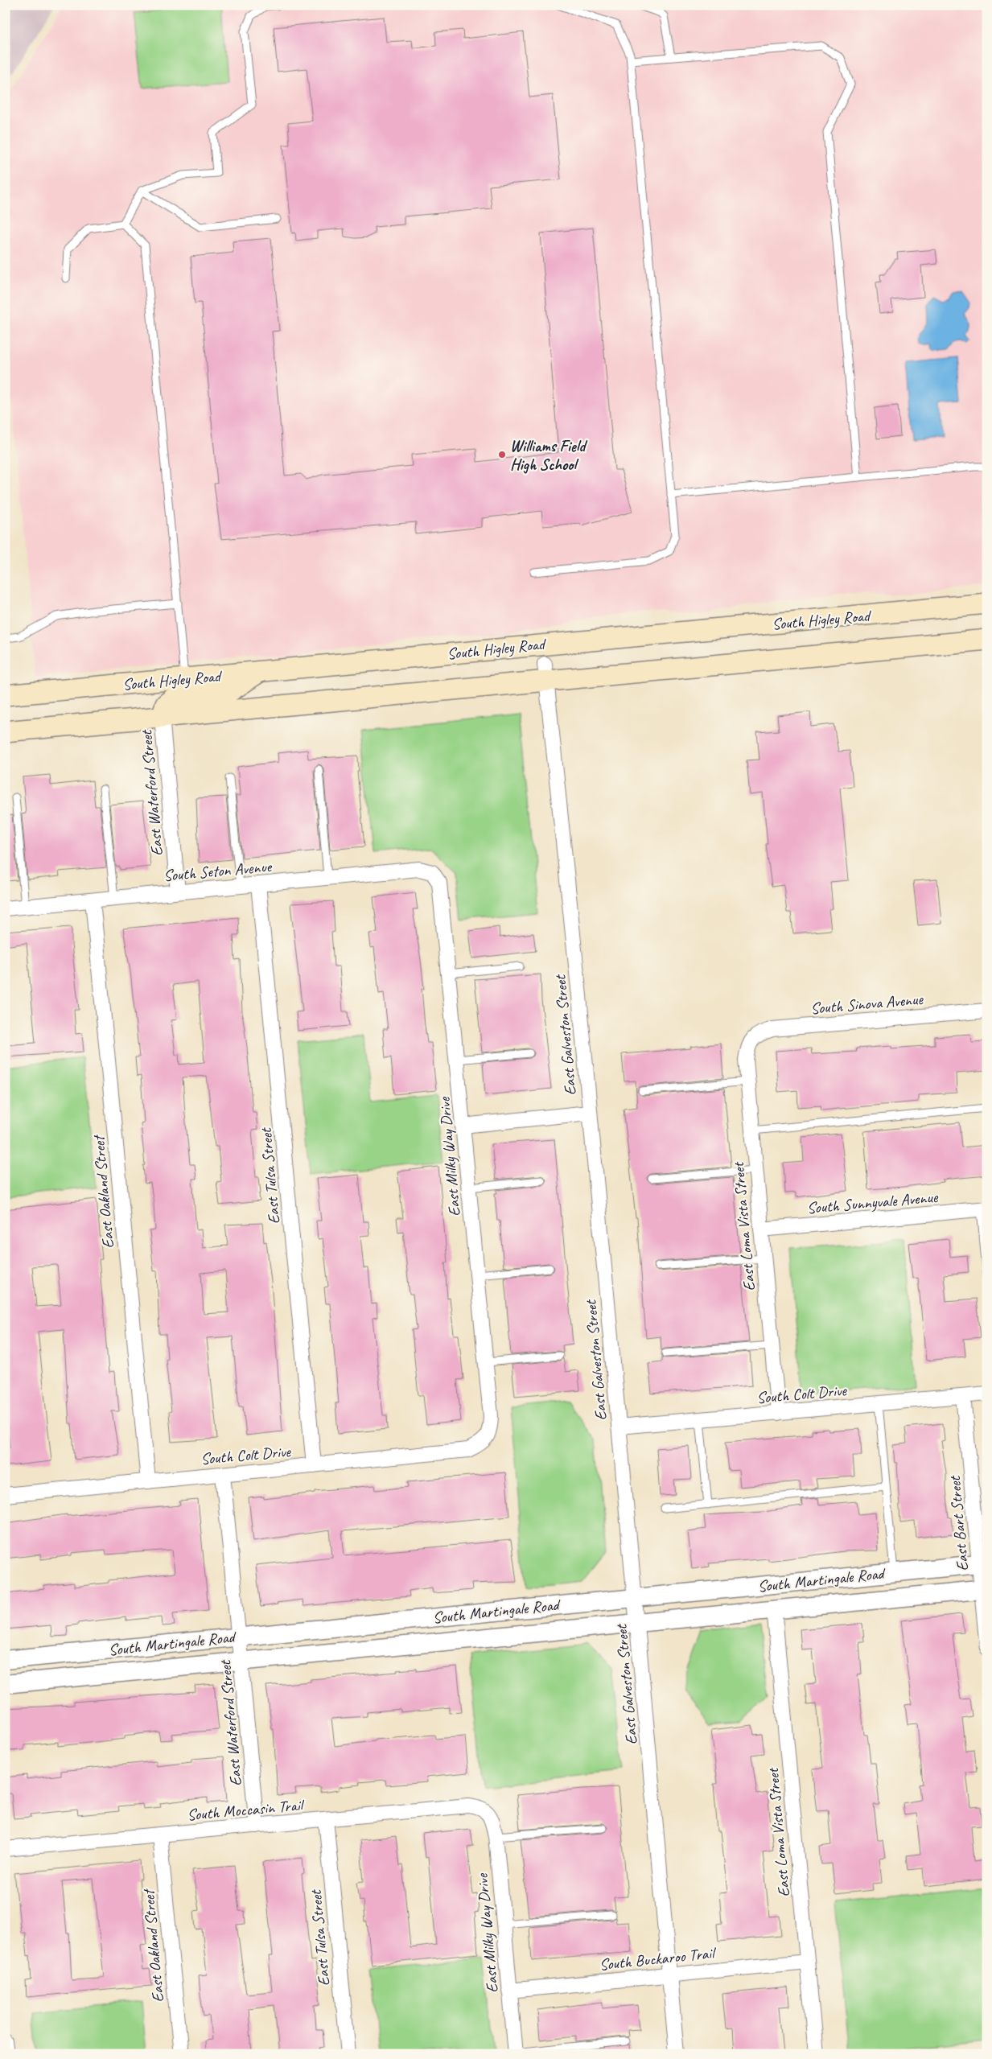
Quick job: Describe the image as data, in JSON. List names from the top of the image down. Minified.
{"streets":{"main road":["South Higley Road"],"street":["East Waterford Street","South Seton Avenue","South Sinova Avenue","East Galveston Street","East Milky Way Drive","East Tulsa Street","East Oakland Street","South Sunnyvale Avenue","East Loma Vista Street","South Colt Drive","East Bart Street","South Martingale Road","South Moccasin Trail","South Buckaroo Trail"]},"crossings":[["East Waterford Street","South Seton Avenue"],["East Waterford Street","South Colt Drive"],["East Waterford Street","South Martingale Road"],["East Waterford Street","South Moccasin Trail"],["South Seton Avenue","East Milky Way Drive"],["South Seton Avenue","East Tulsa Street"],["South Seton Avenue","East Oakland Street"],["South Sinova Avenue","East Loma Vista Street"],["East Galveston Street","South Colt Drive"],["East Galveston Street","South Martingale Road"],["East Galveston Street","South Buckaroo Trail"],["East Milky Way Drive","South Colt Drive"],["East Milky Way Drive","South Moccasin Trail"],["East Milky Way Drive","South Buckaroo Trail"],["East Tulsa Street","South Colt Drive"],["East Tulsa Street","South Moccasin Trail"],["East Oakland Street","South Colt Drive"],["East Oakland Street","South Moccasin Trail"],["South Sunnyvale Avenue","East Loma Vista Street"],["East Loma Vista Street","South Colt Drive"],["East Loma Vista Street","South Martingale Road"],["East Loma Vista Street","South Buckaroo Trail"],["South Colt Drive","East Bart Street"],["East Bart Street","South Martingale Road"]],"places":["Williams Field High School"]}
